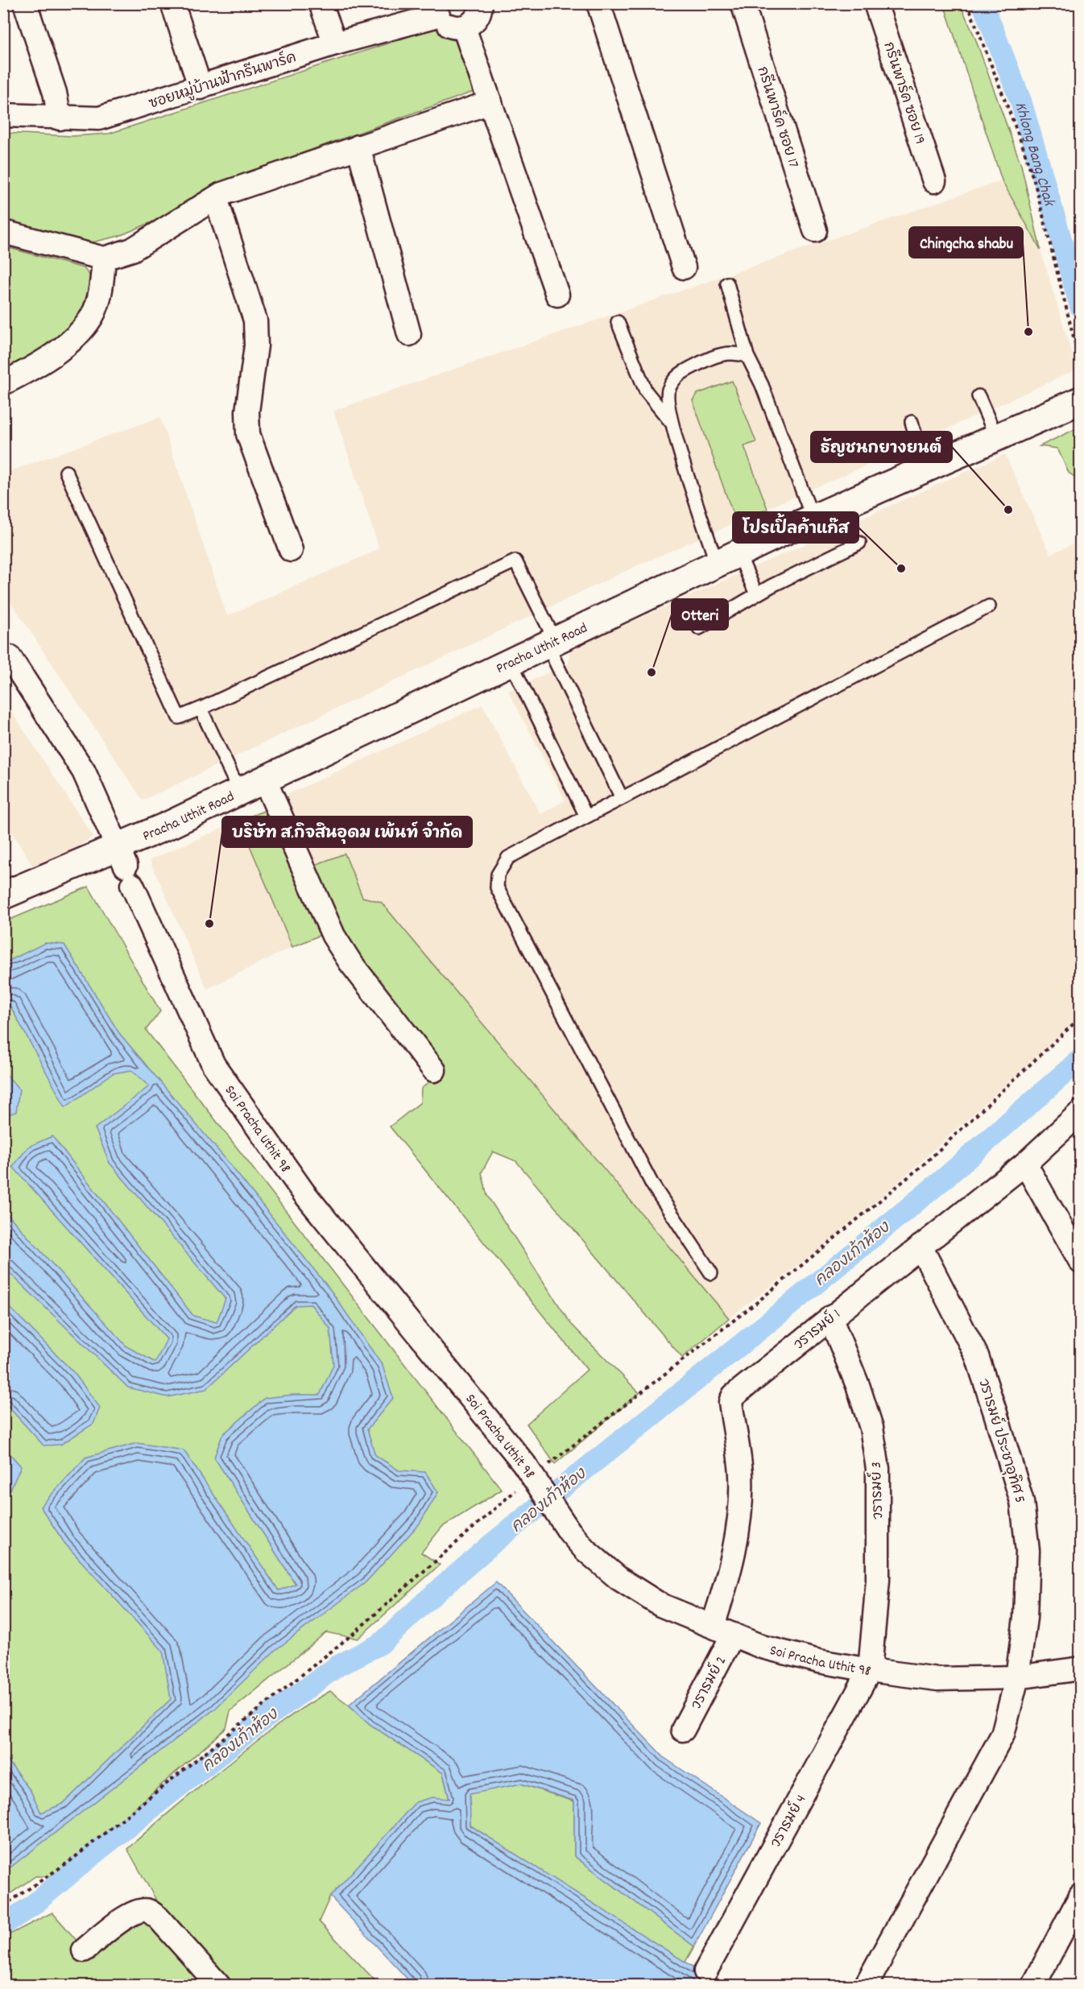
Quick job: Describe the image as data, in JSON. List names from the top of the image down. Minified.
{"streets":{"main road":["Pracha Uthit Road"],"street":["ซอยหมู่บ้านฟ้ากรีนพาร์ค","กรีนพาร์ค ซอย 19","กรีนพาร์ค ซอย 17","Soi Pracha Uthit 98","วรารมย์ 1","วรารมย์ ประชาอุทิศ 5","วรารมย์ 3","วรารมย์ 2","วรารมย์ 4"]},"crossings":[["Pracha Uthit Road","Soi Pracha Uthit 98"],["Soi Pracha Uthit 98","วรารมย์ 1"],["Soi Pracha Uthit 98","วรารมย์ ประชาอุทิศ 5"],["Soi Pracha Uthit 98","วรารมย์ 3"],["Soi Pracha Uthit 98","วรารมย์ 2"],["Soi Pracha Uthit 98","วรารมย์ 4"],["วรารมย์ 1","วรารมย์ ประชาอุทิศ 5"],["วรารมย์ 1","วรารมย์ 3"],["วรารมย์ 3","วรารมย์ 4"]],"water":["Khlong Bang Chak","คลองเก้าห้อง"],"places":["Chingcha shabu","ธัญชนกยางยนต์","โปรเปิ้ลค้าแก๊ส","Otteri","บริษัท ส.กิจสินอุดม เพ้นท์ จำกัด"]}
